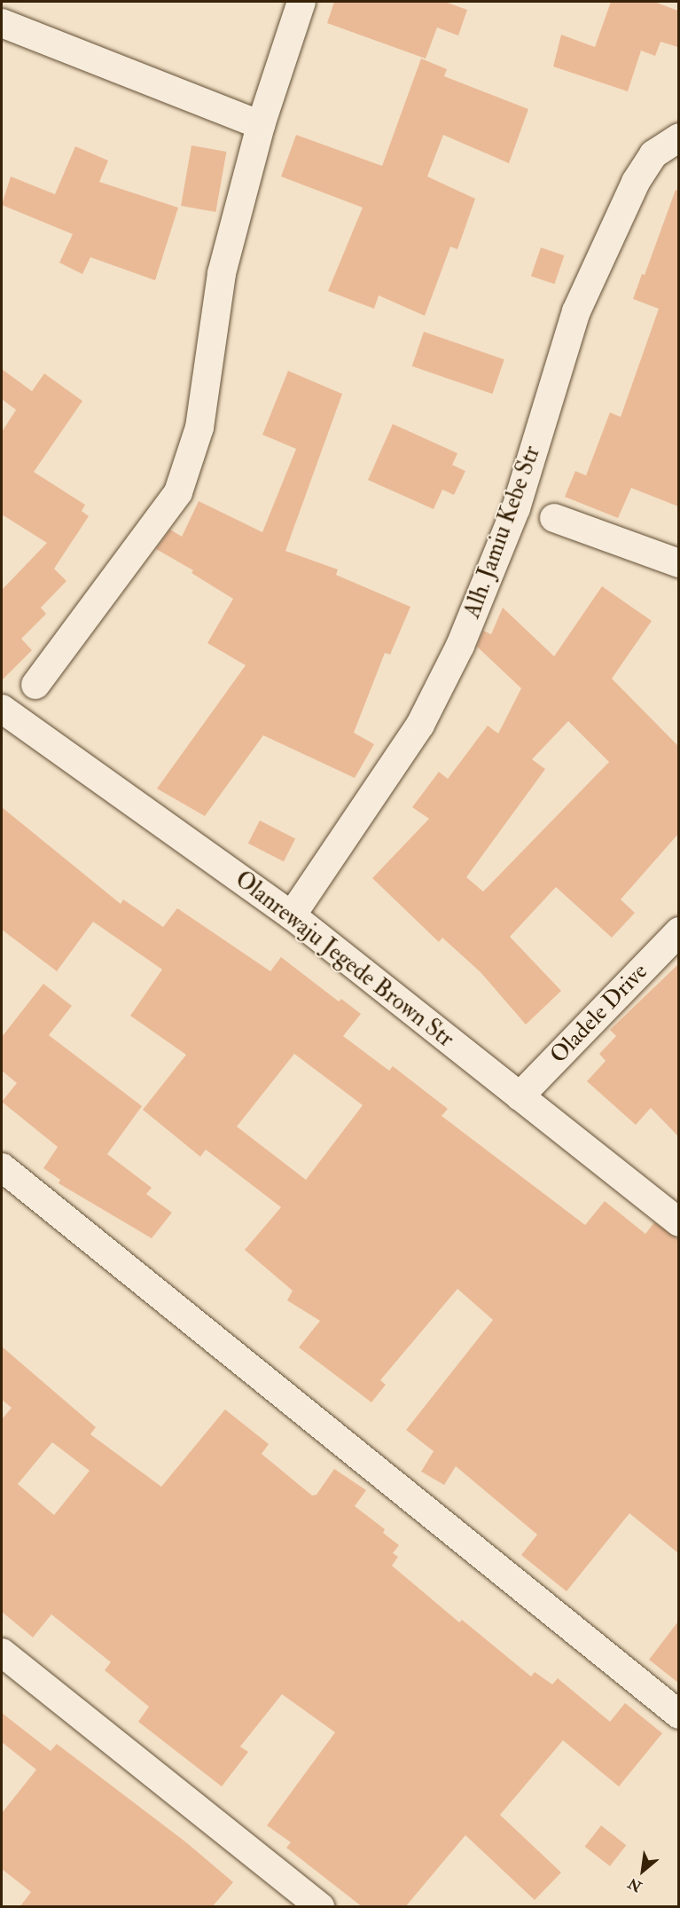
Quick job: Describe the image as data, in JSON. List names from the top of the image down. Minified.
{"streets":{"street":["Alh. Jamiu Kebe Str","Olanrewaju Jegede Brown Str","Oladele Drive"]},"crossings":[["Alh. Jamiu Kebe Str","Olanrewaju Jegede Brown Str"],["Olanrewaju Jegede Brown Str","Oladele Drive"]],"north":"bottom left"}
